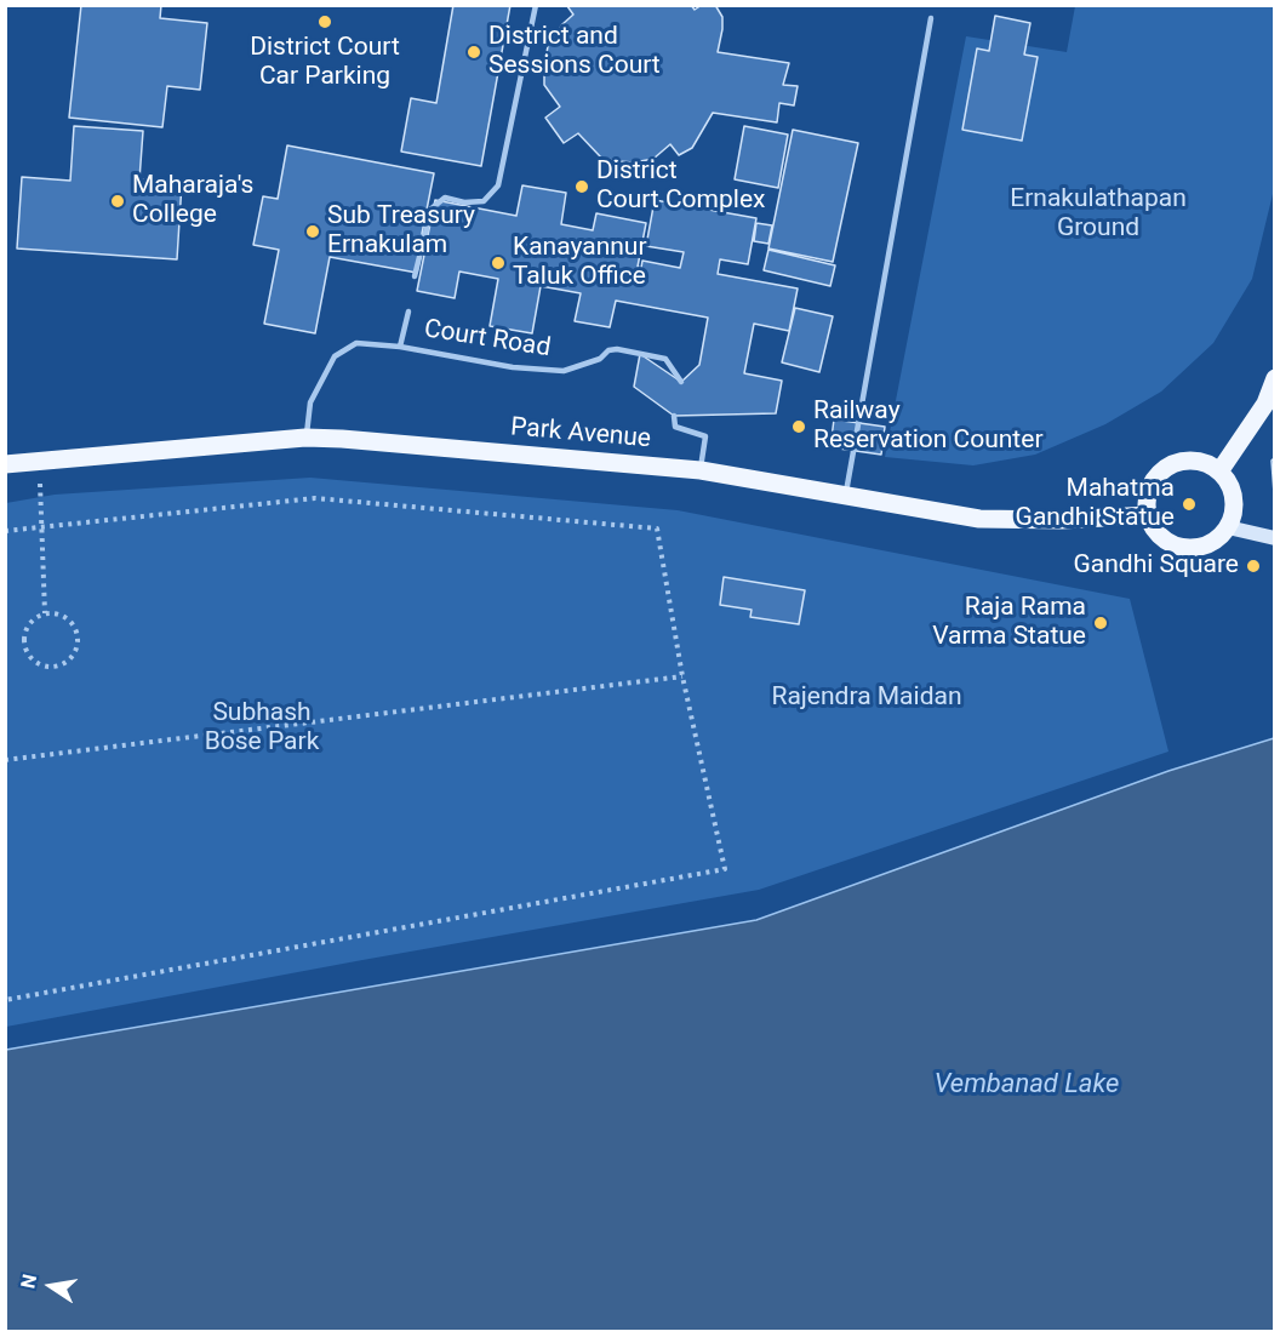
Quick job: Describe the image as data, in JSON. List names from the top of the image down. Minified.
{"streets":{"main road":["Park Avenue"],"lane":["Court Road"]},"crossings":[["Court Road","Park Avenue"]],"water":["Vembanad Lake"],"parks":["Ernakulathapan Ground","Rajendra Maidan","Subhash Bose Park"],"places":["District Court Car Parking","District and Sessions Court","District Court Complex","Maharaja's College","Sub Treasury Ernakulam","Kanayannur Taluk Office","Railway Reservation Counter","Mahatma Gandhi Statue","Gandhi Square","Raja Rama Varma Statue"],"north":"left"}
